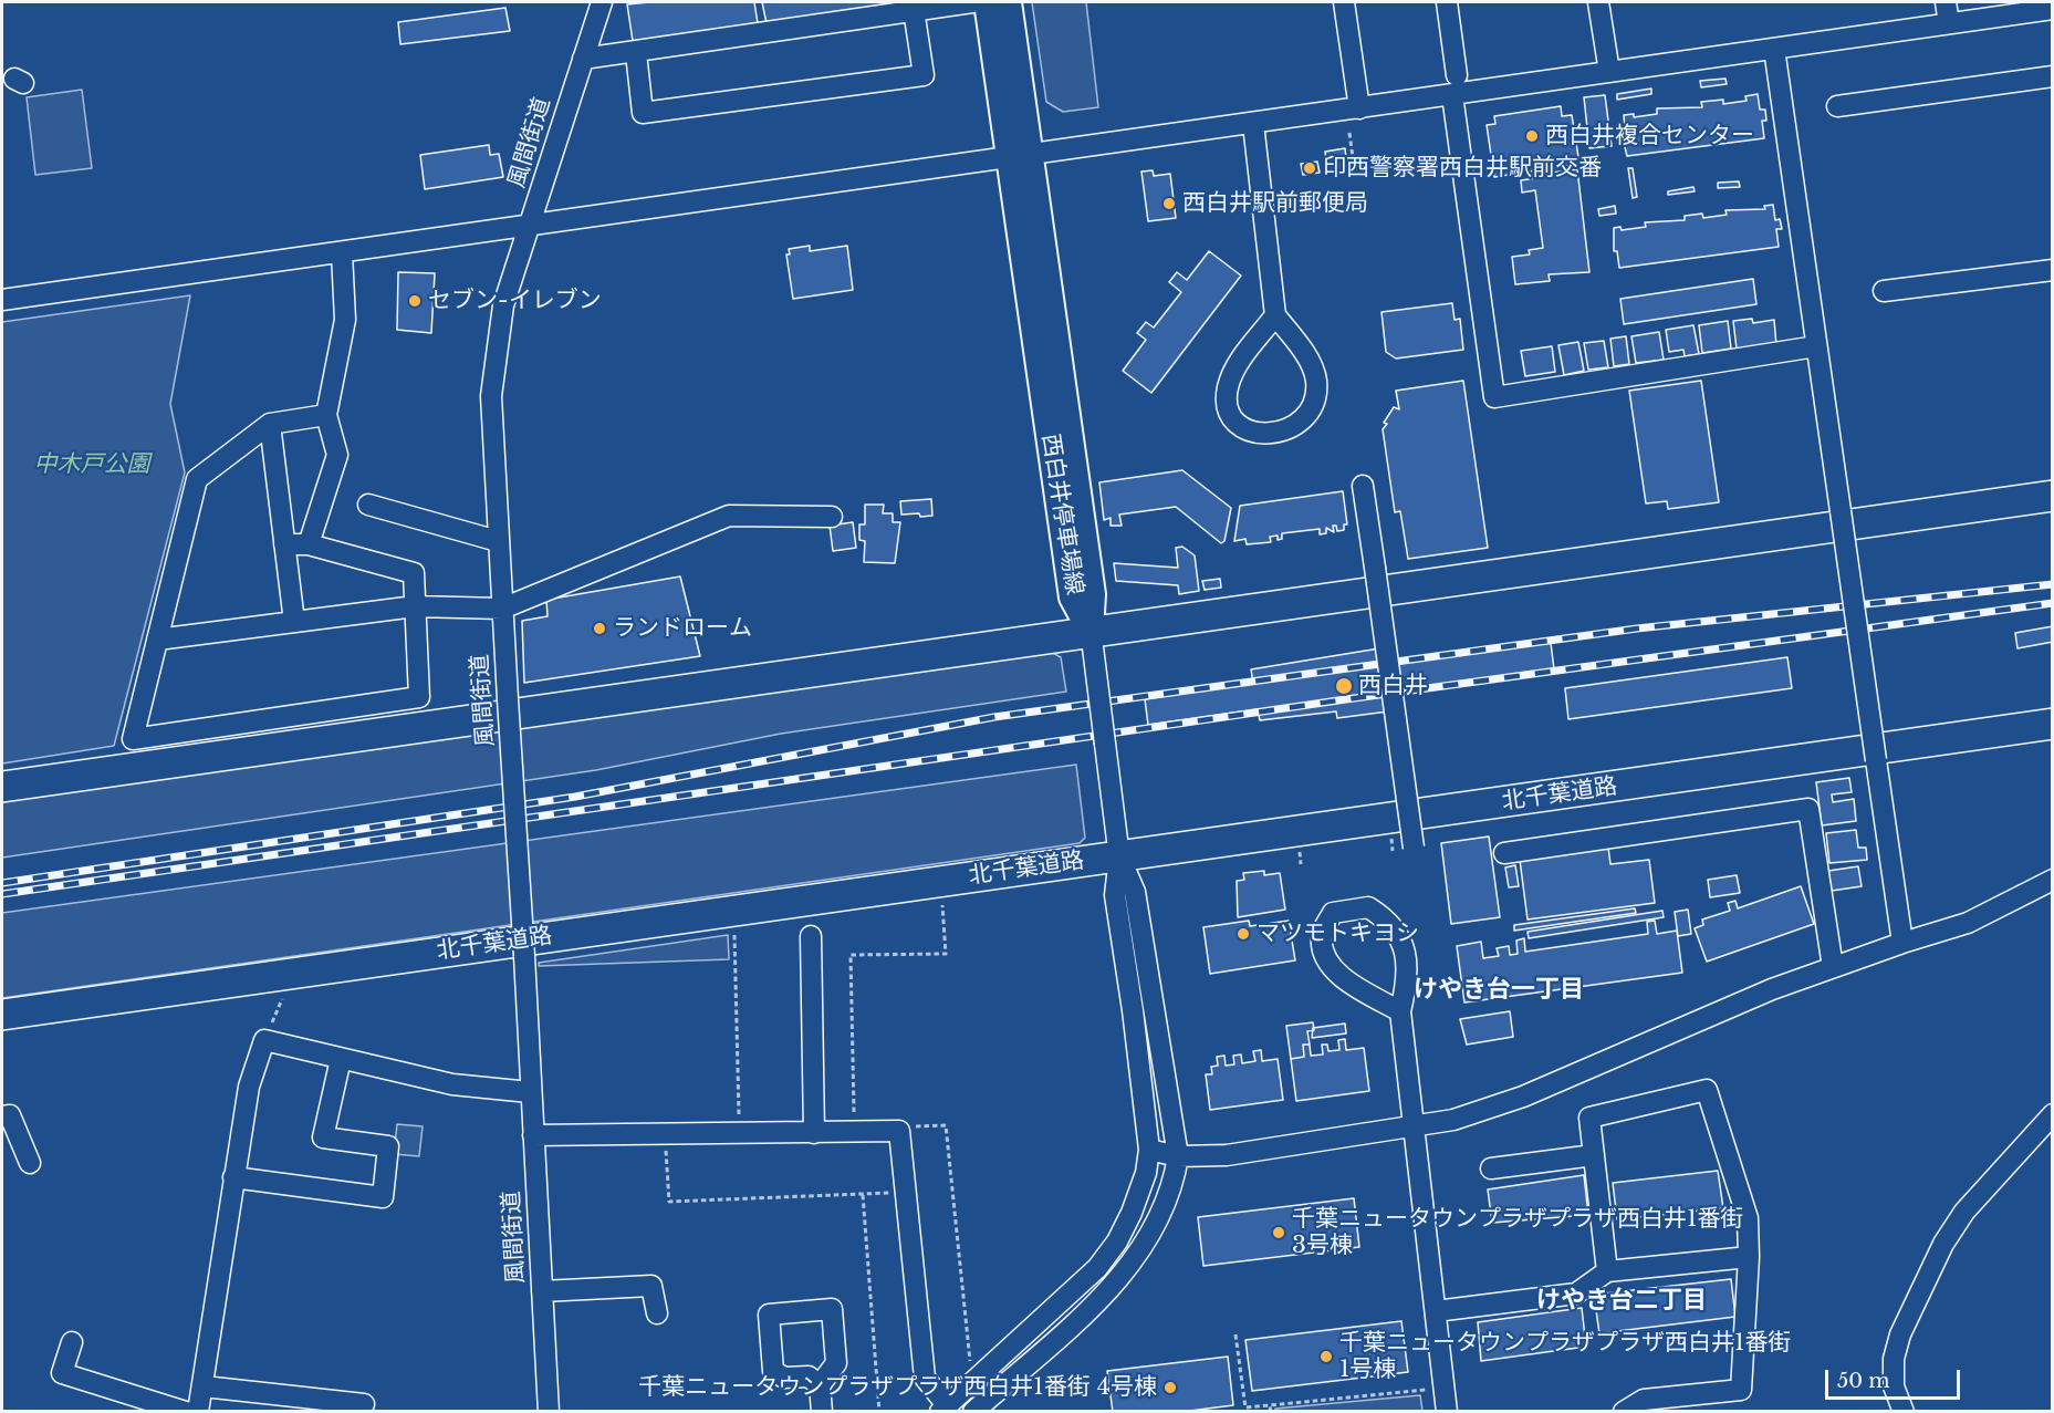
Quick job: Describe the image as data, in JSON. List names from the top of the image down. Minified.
{"streets":{"highway":["北千葉道路"],"main road":["西白井停車場線"],"street":["風間街道"]},"districts":["けやき台一丁目","けやき台二丁目"],"parks":["中木戸公園"],"places":["西白井複合センター","印西警察署西白井駅前交番","西白井駅前郵便局","セブン-イレブン","ランドローム","西白井","マツモトキヨシ","千葉ニュータウンプラザプラザ西白井1番街 3号棟","千葉ニュータウンプラザプラザ西白井1番街 1号棟","千葉ニュータウンプラザプラザ西白井1番街 4号棟"],"scale_bar":"50 m"}
